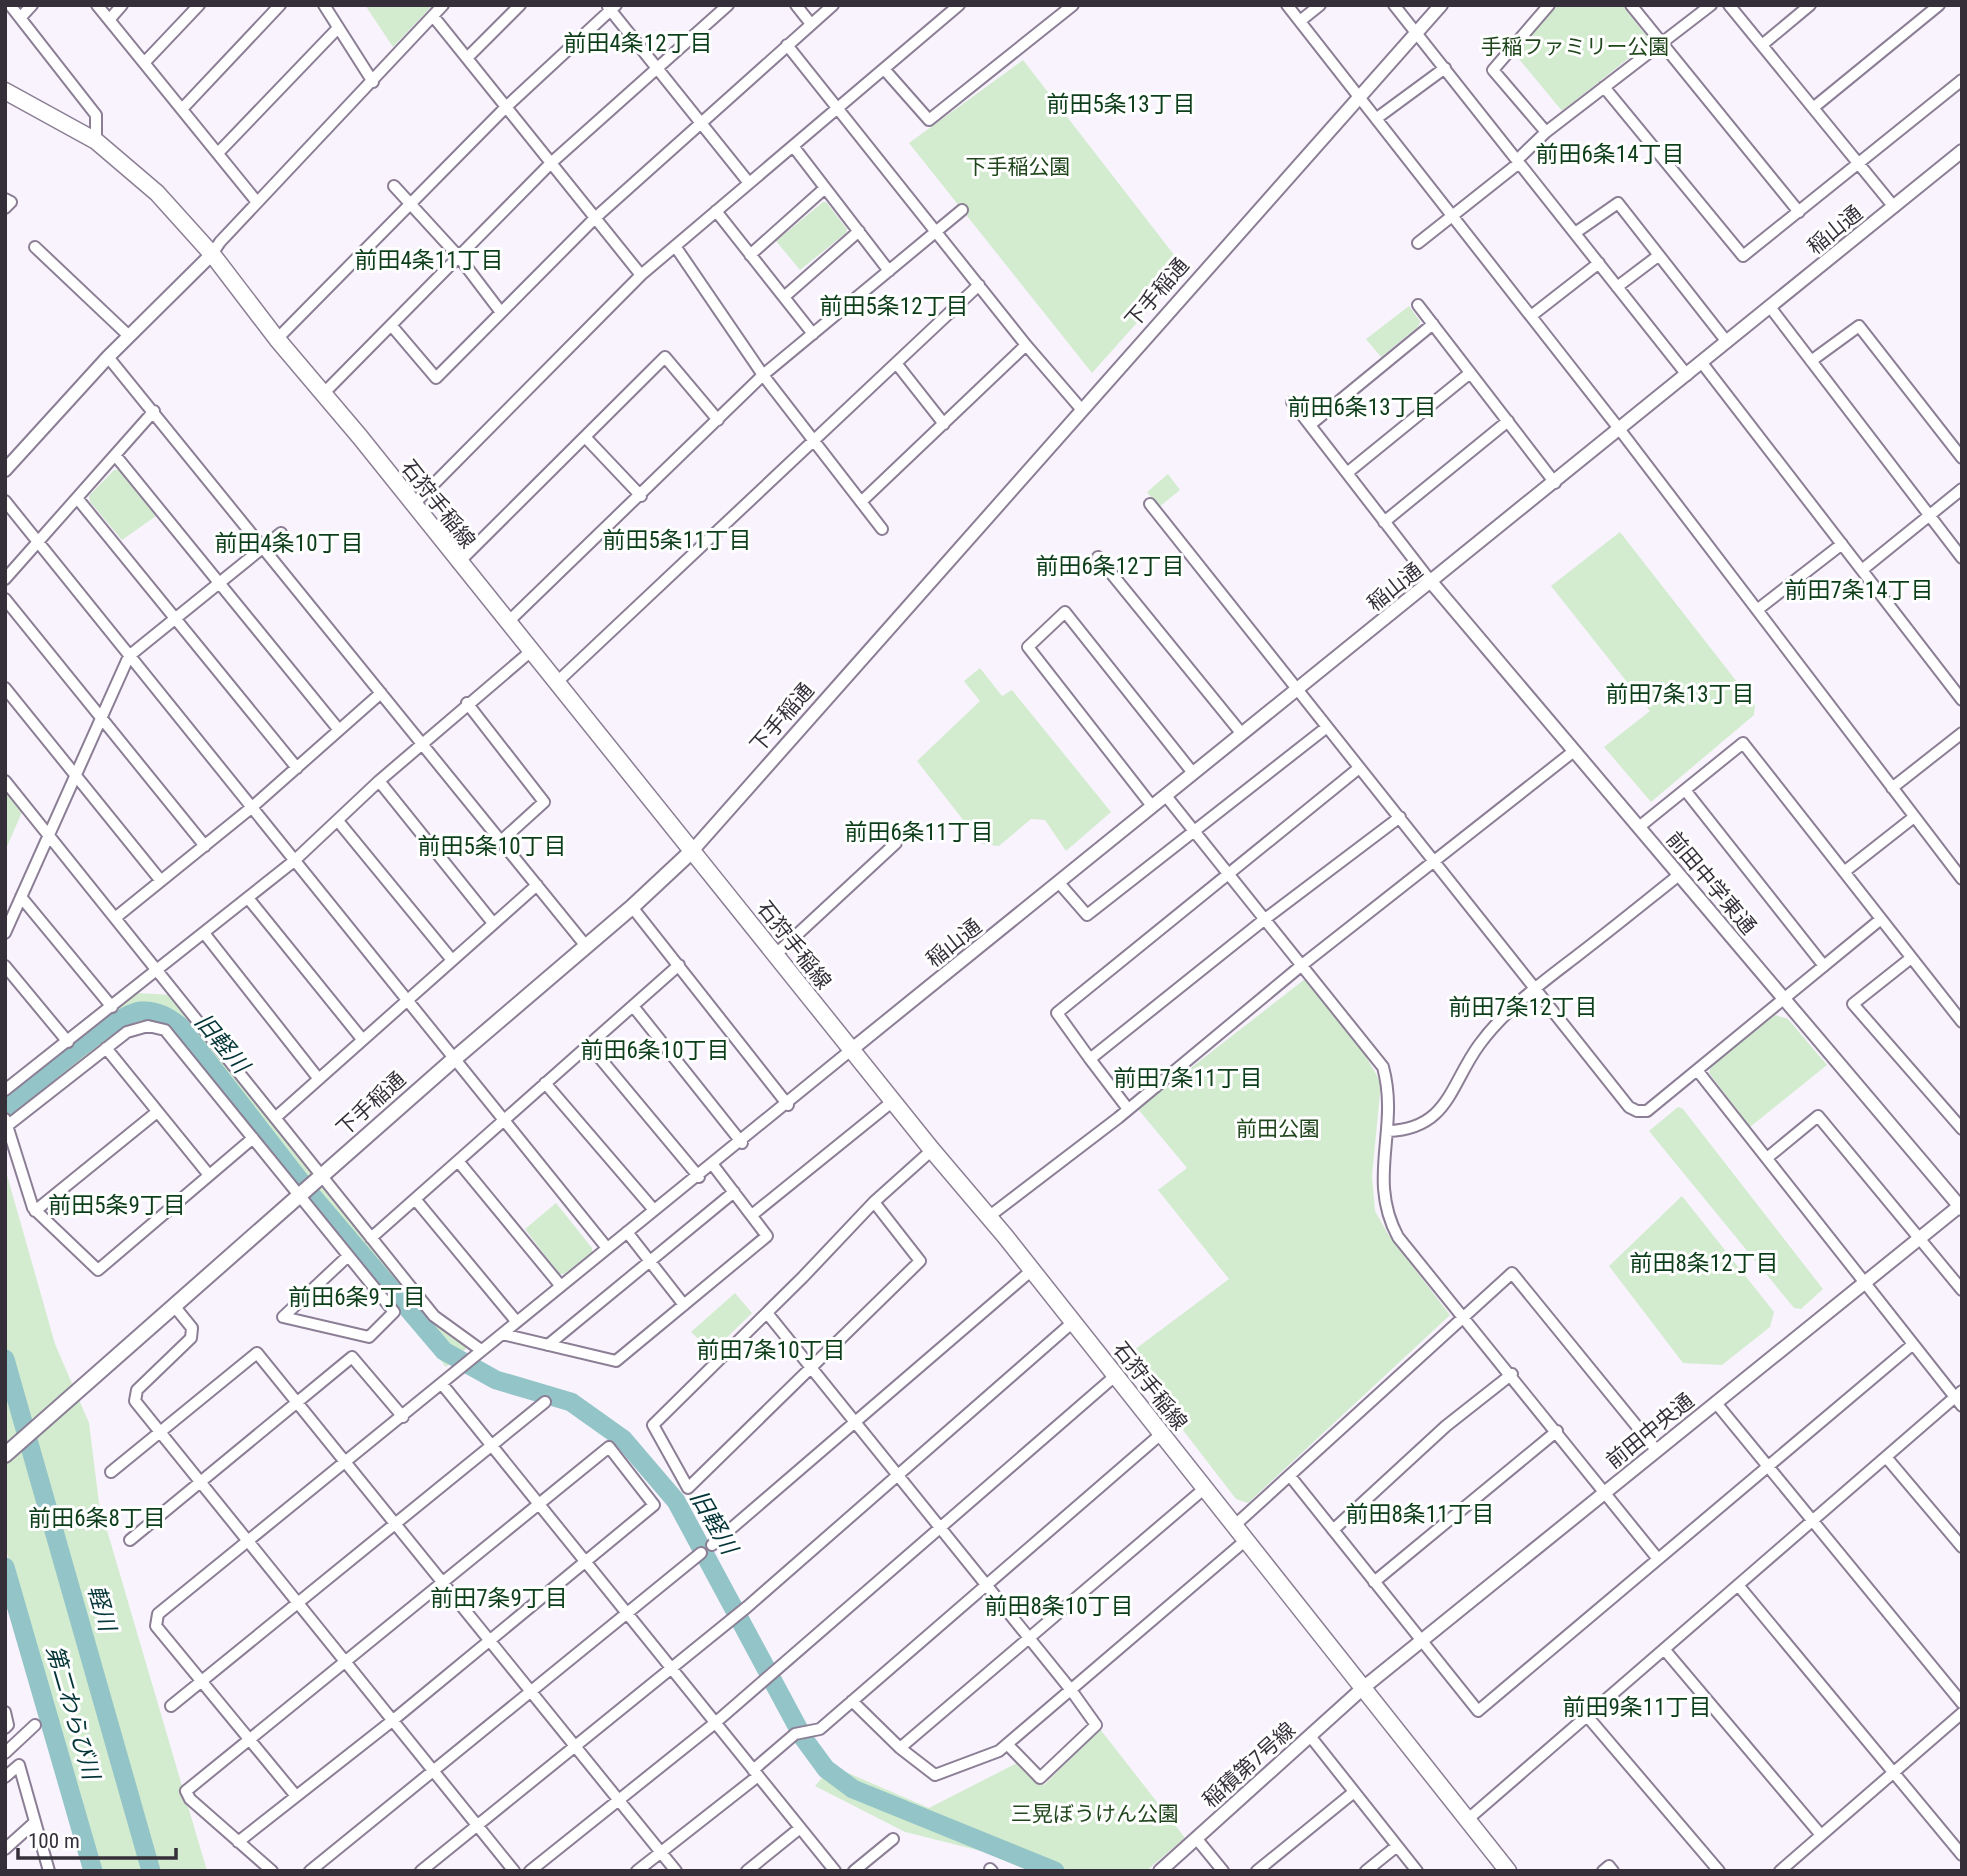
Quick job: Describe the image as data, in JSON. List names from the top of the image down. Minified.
{"streets":{"main road":["下手稲通","石狩手稲線"],"street":["稲山通","前田中学東通","前田中央通","稲積第7号線"]},"crossings":[["稲山通","石狩手稲線"],["稲山通","前田中学東通"],["下手稲通","石狩手稲線"],["石狩手稲線","前田中央通"],["石狩手稲線","稲積第7号線"],["前田中学東通","前田中央通"],["前田中央通","稲積第7号線"]],"districts":["前田4条12丁目","前田5条13丁目","前田6条14丁目","前田4条11丁目","前田5条12丁目","前田6条13丁目","前田5条11丁目","前田4条10丁目","前田6条12丁目","前田7条14丁目","前田7条13丁目","前田6条11丁目","前田5条10丁目","前田7条12丁目","前田6条10丁目","前田7条11丁目","前田5条9丁目","前田8条12丁目","前田6条9丁目","前田7条10丁目","前田8条11丁目","前田6条8丁目","前田7条9丁目","前田8条10丁目","前田9条11丁目"],"water":["旧軽川","軽川","第二わらび川"],"parks":["手稲ファミリー公園","下手稲公園","前田公園","三晃ぼうけん公園"],"scale_bar":"100 m"}
